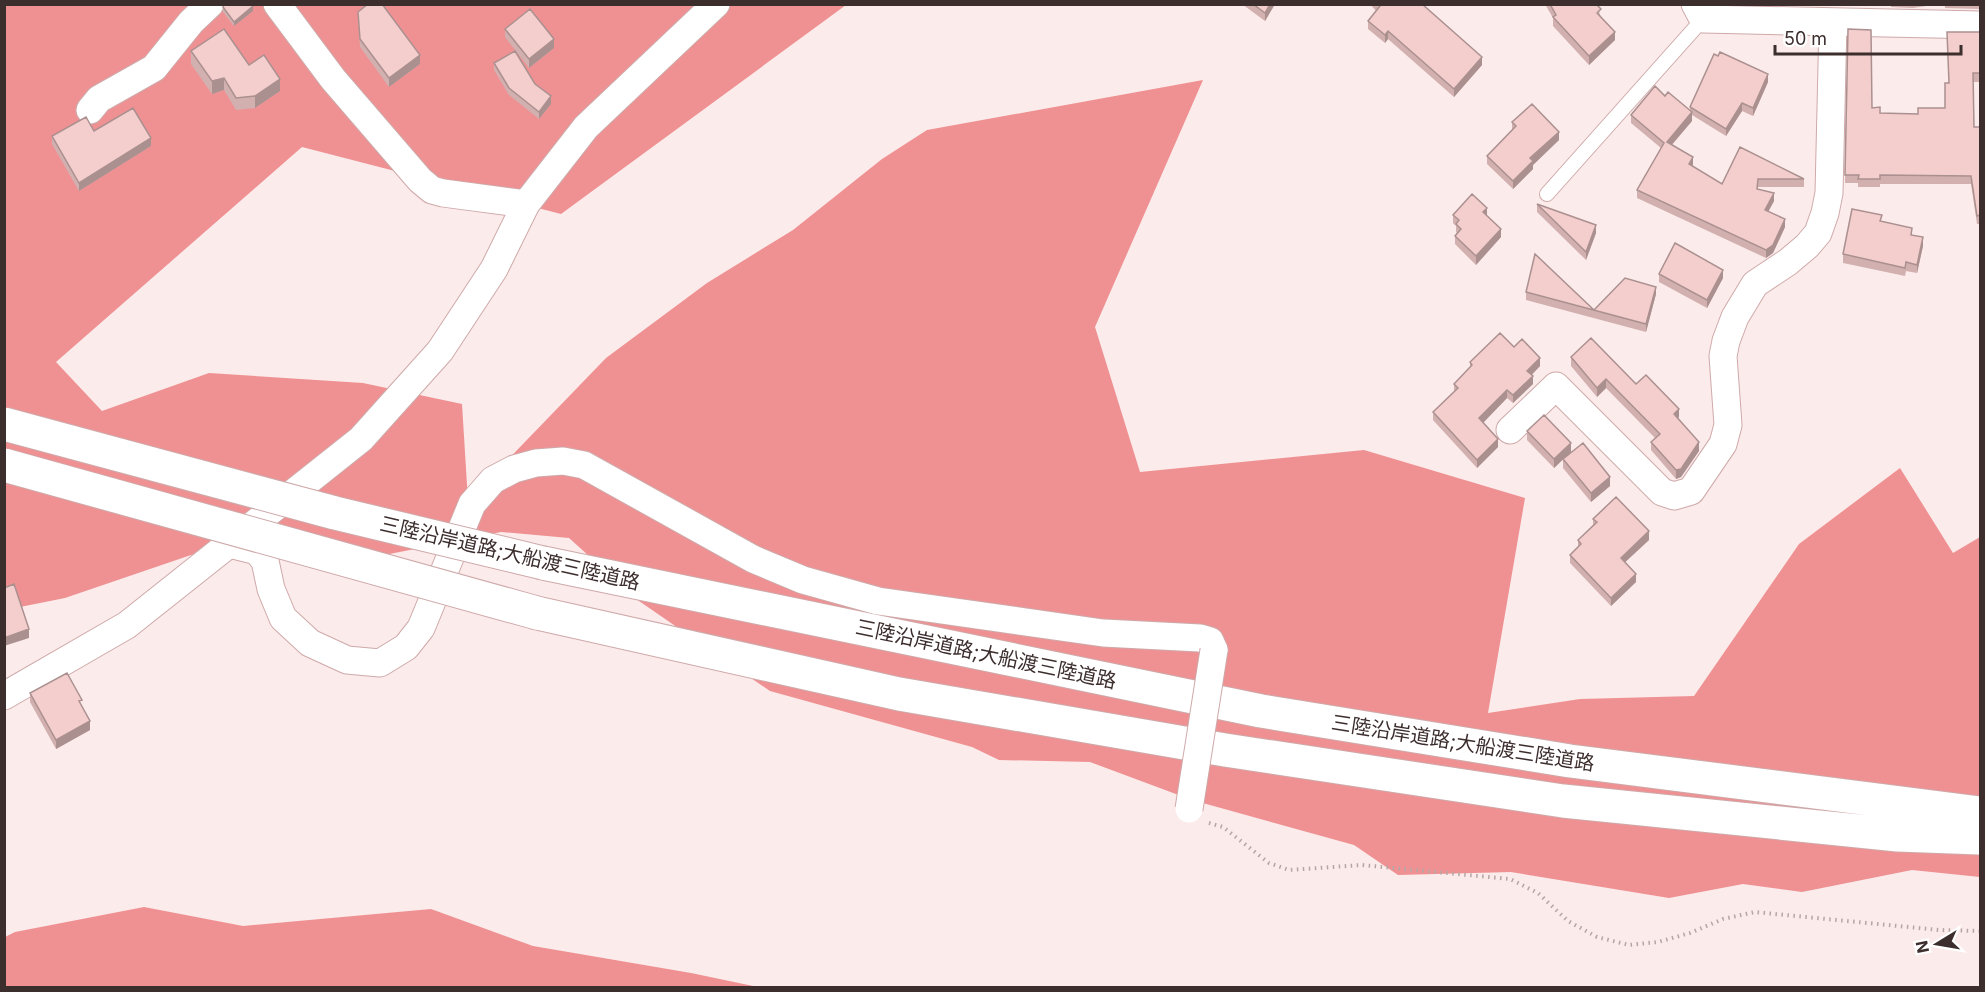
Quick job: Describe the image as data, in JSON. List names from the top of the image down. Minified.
{"streets":{"highway":["三陸沿岸道路;大船渡三陸道路"]},"scale_bar":"50 m","north":"left"}
